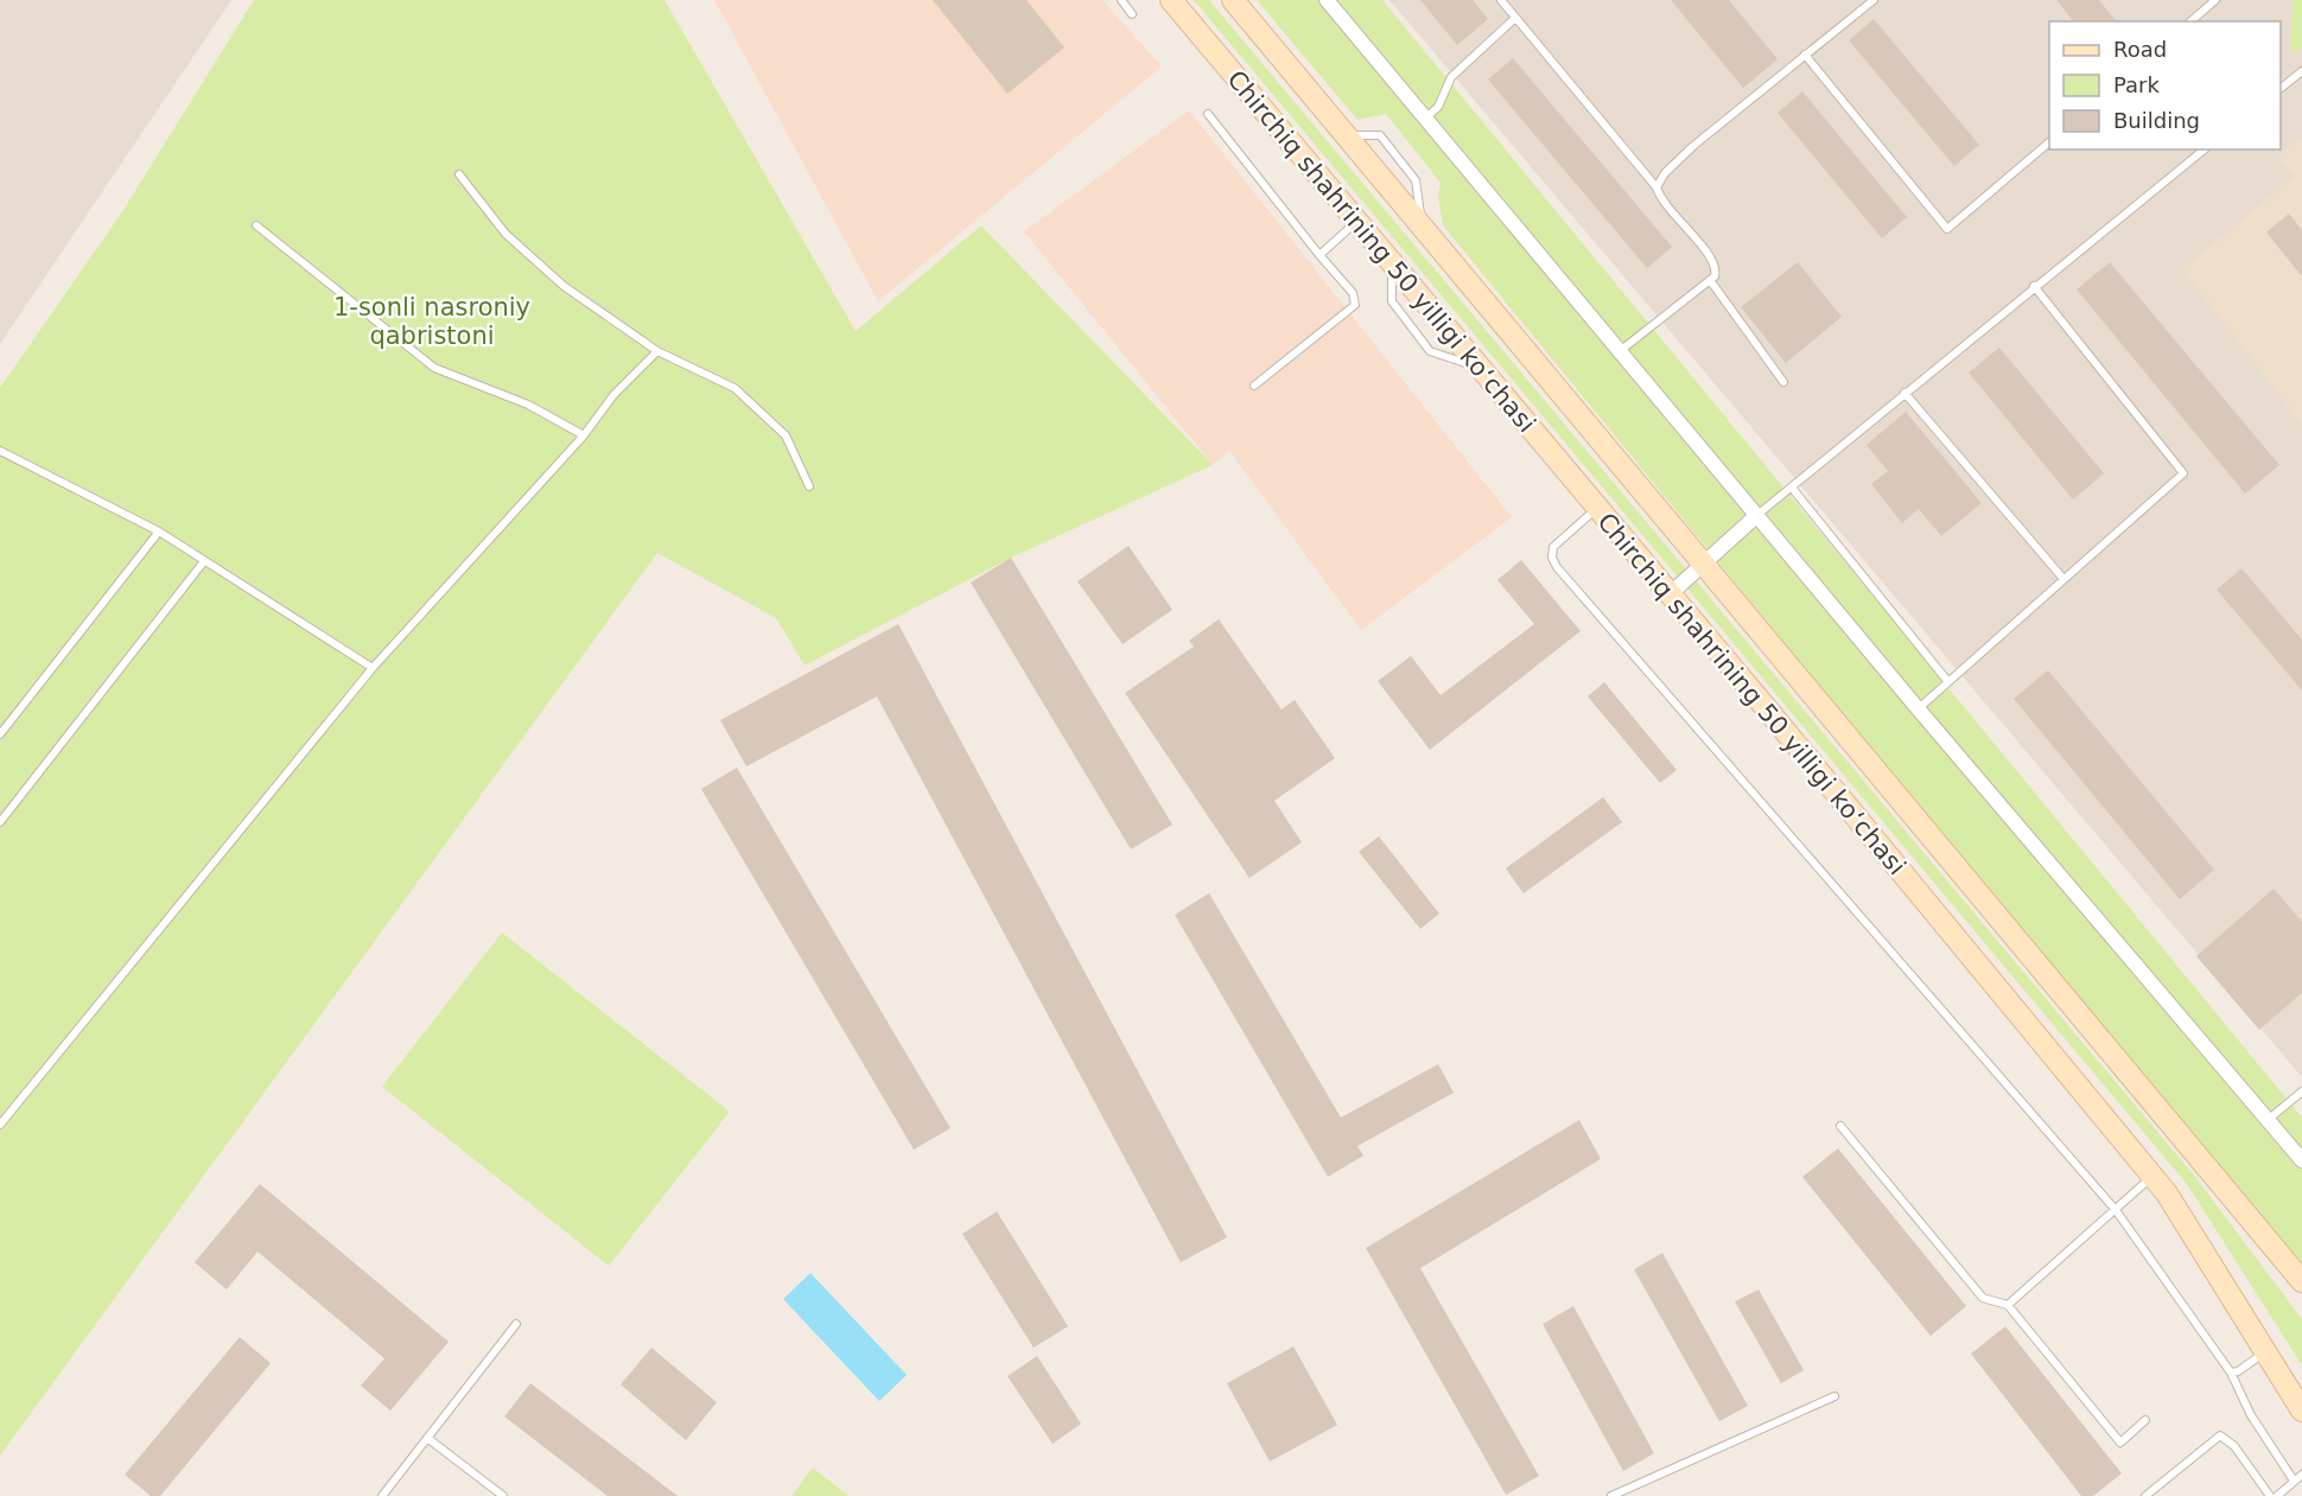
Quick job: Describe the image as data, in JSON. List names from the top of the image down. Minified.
{"streets":{"main road":["Chirchiq shahrining 50 yilligi koʻchasi"]},"parks":["1-sonli nasroniy qabristoni"],"legend":["Road","Park","Building"]}
